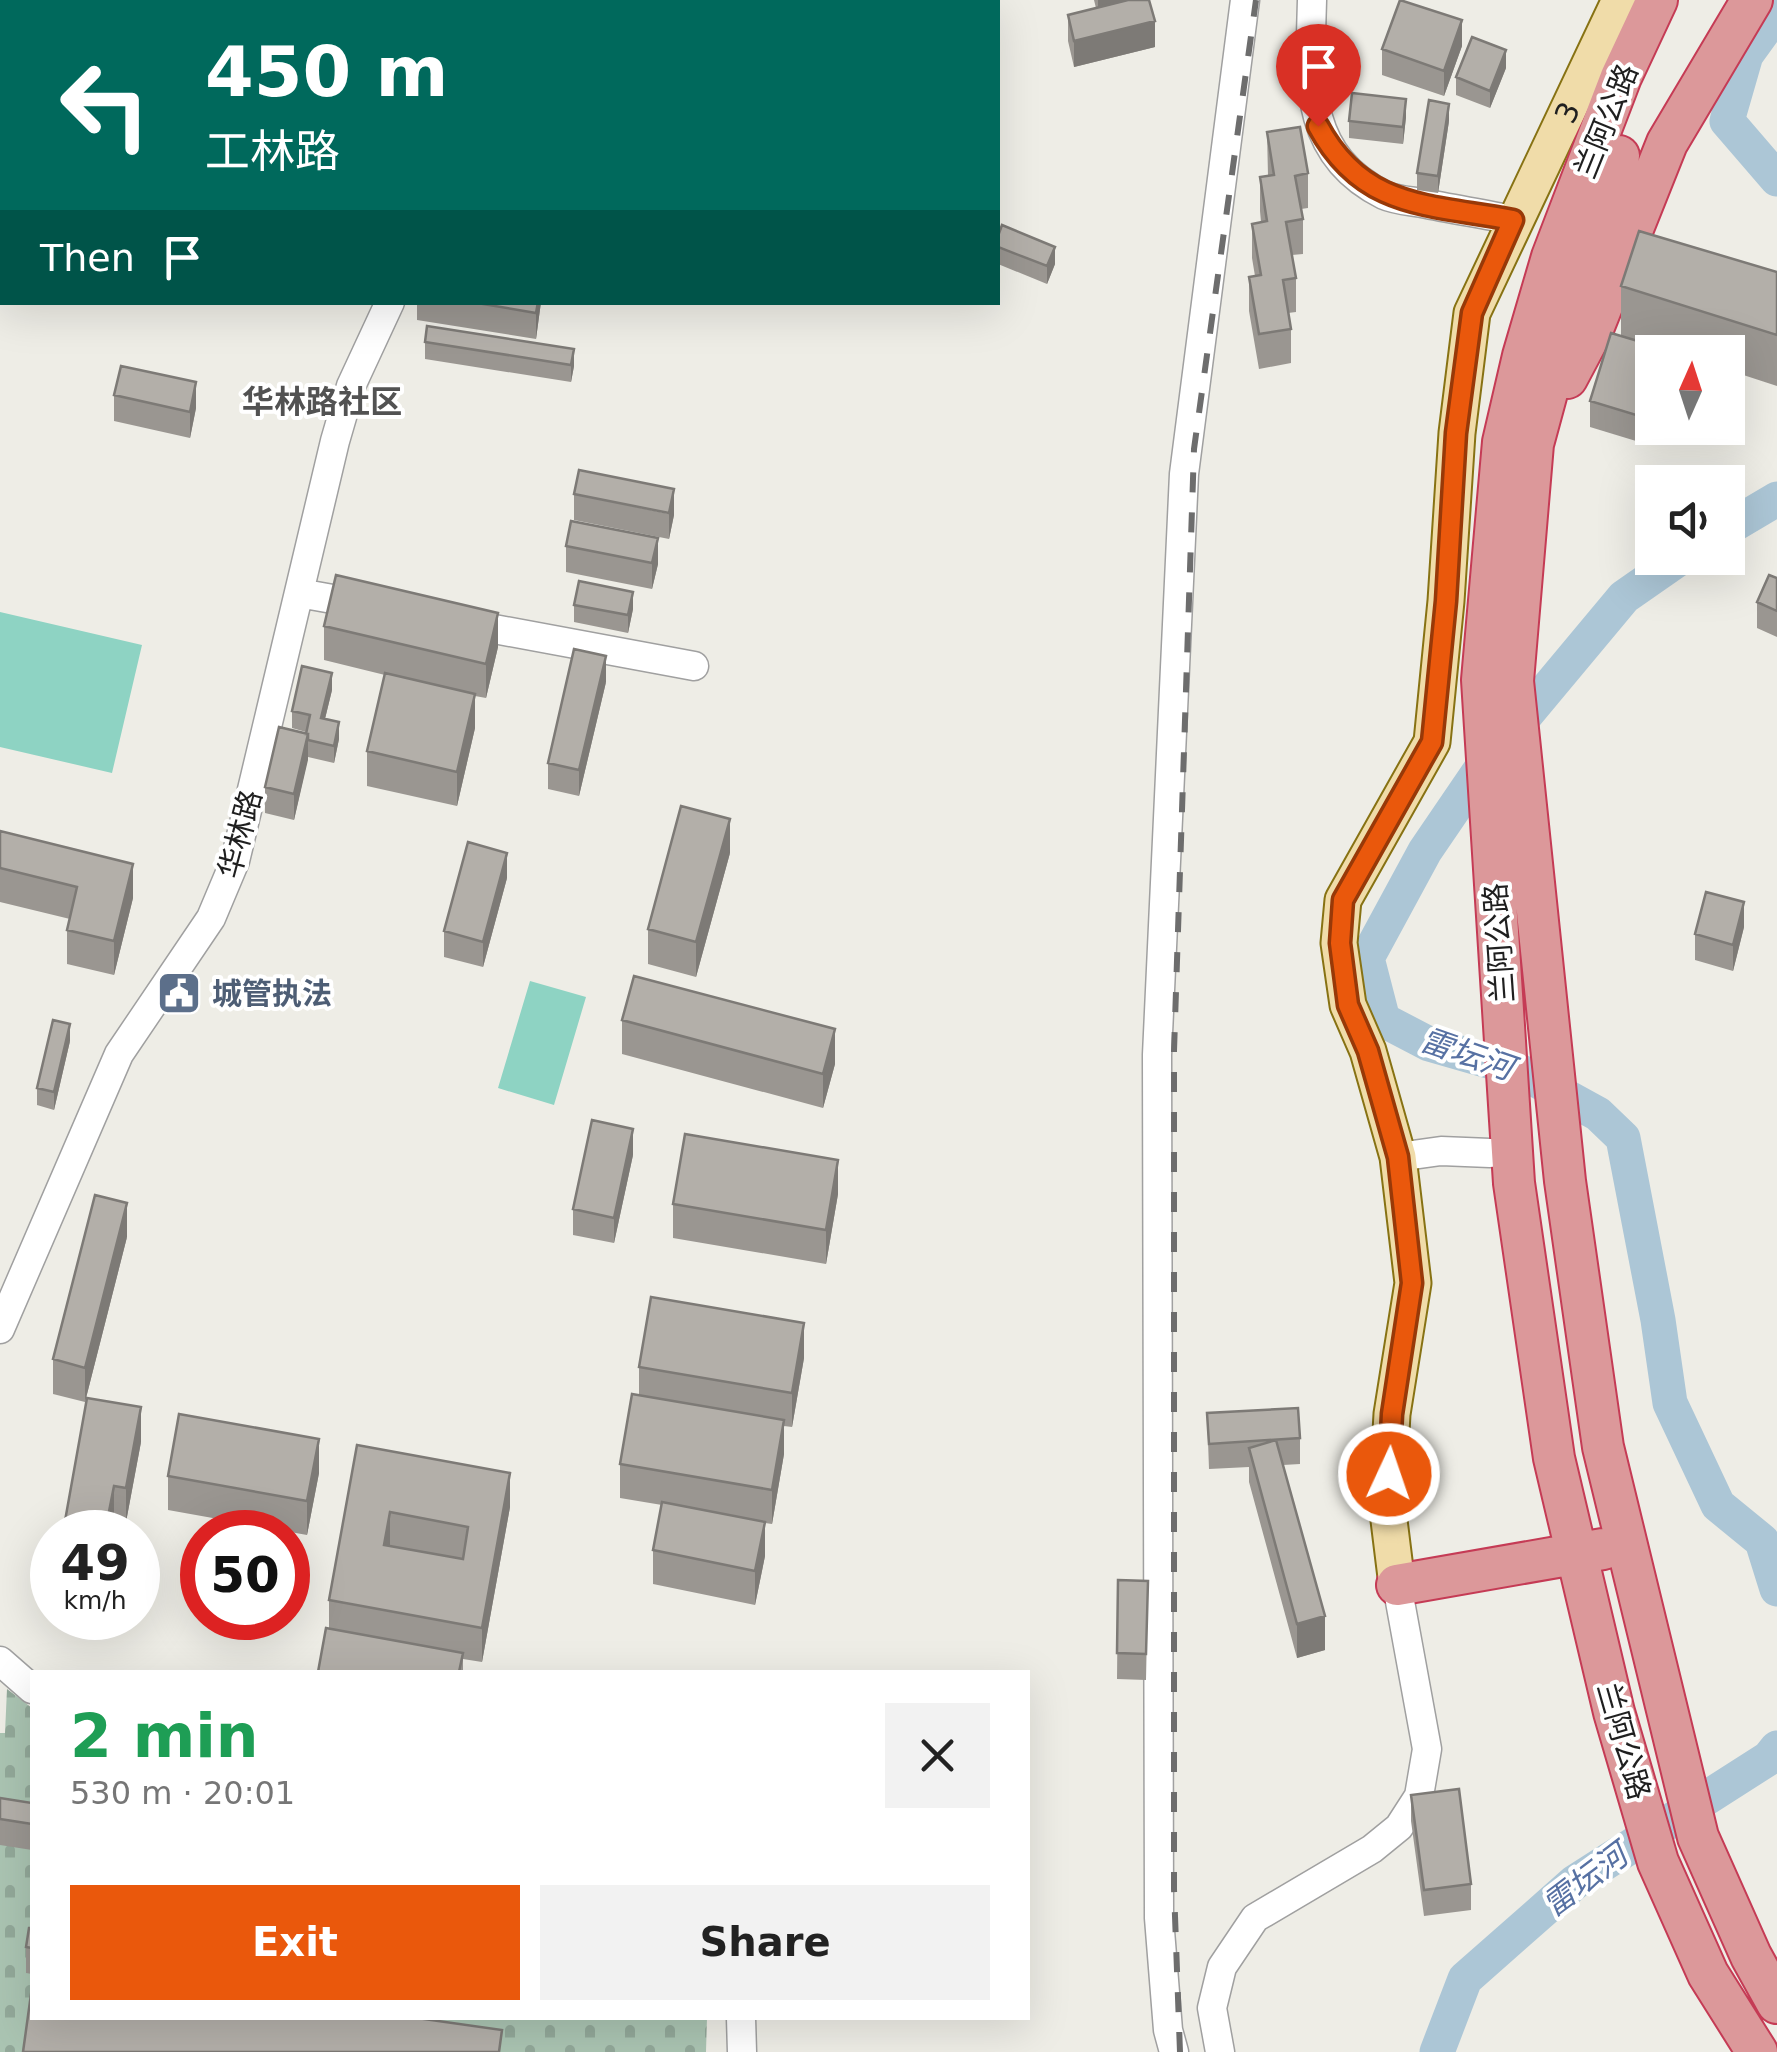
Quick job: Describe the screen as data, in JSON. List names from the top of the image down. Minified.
{"streets":{"highway":["兰阿公路"],"main road":["3"],"street":["华林路"]},"districts":["华林路社区"],"water":["雷坛河"],"places":{"public building":["城管执法"]},"north":"top","page":{"turn":["450 m","工林路"],"then":"Then","speed":"49 km/h","limit":"50","heading":["2 min","530 m · 20:01"],"buttons":["Exit","Share"]}}
